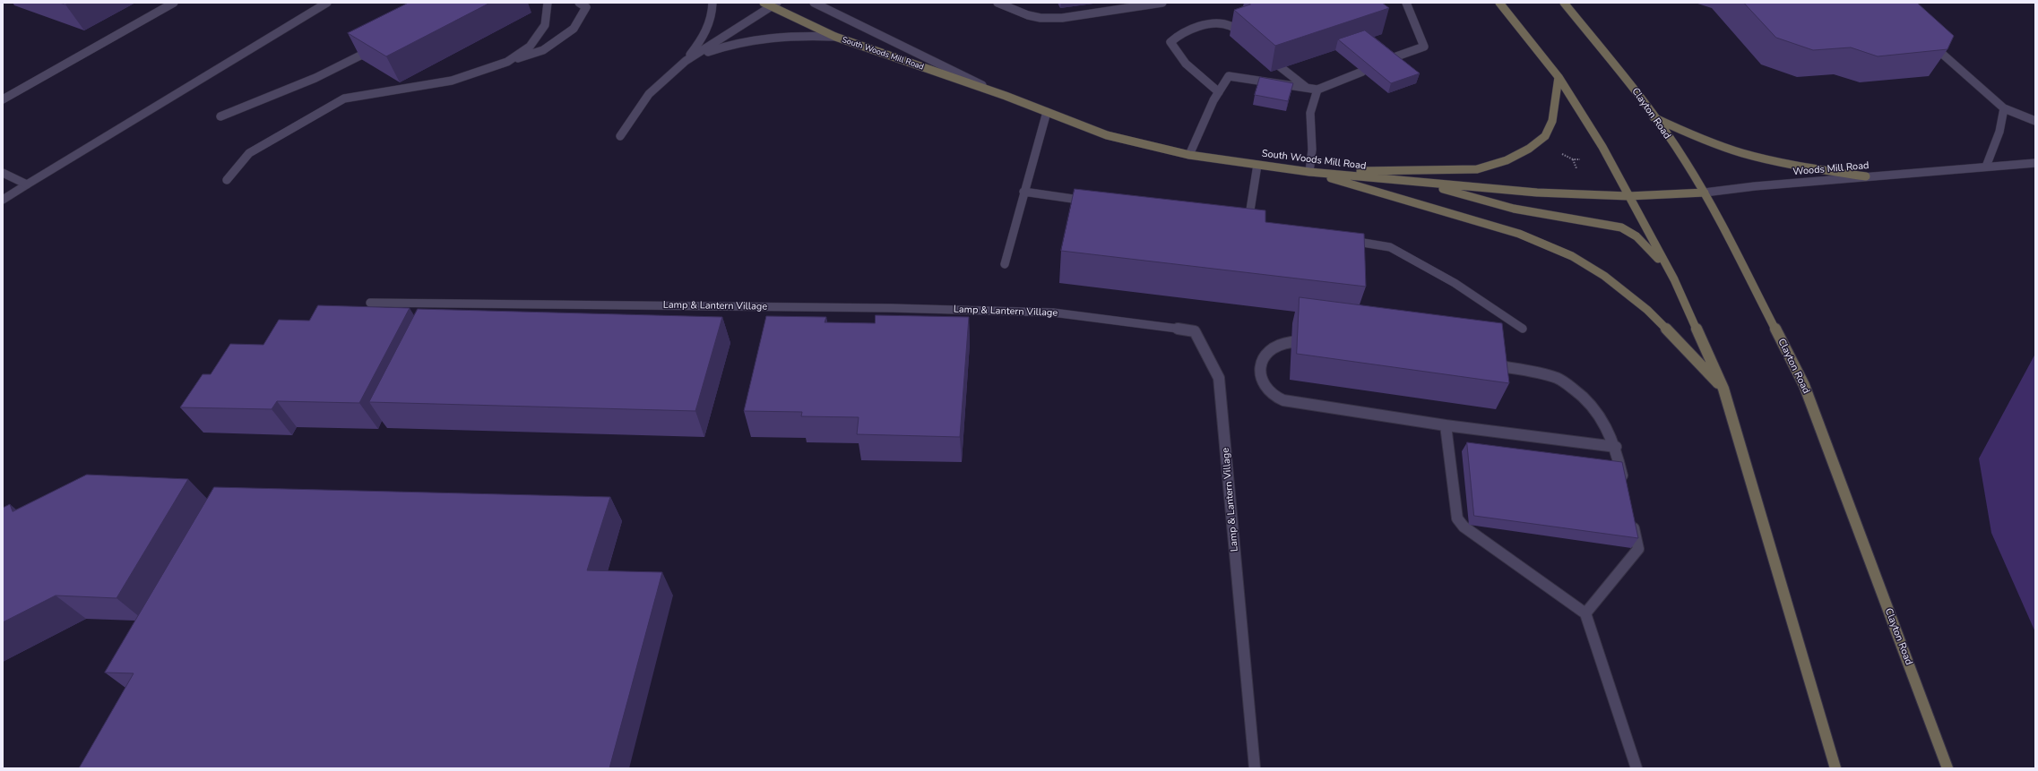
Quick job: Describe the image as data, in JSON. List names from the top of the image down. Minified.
{"streets":{"main road":["South Woods Mill Road","Clayton Road","Woods Mill Road"],"street":["Lamp & Lantern Village"]},"crossings":[["South Woods Mill Road","Woods Mill Road"],["Clayton Road","Woods Mill Road"]]}
